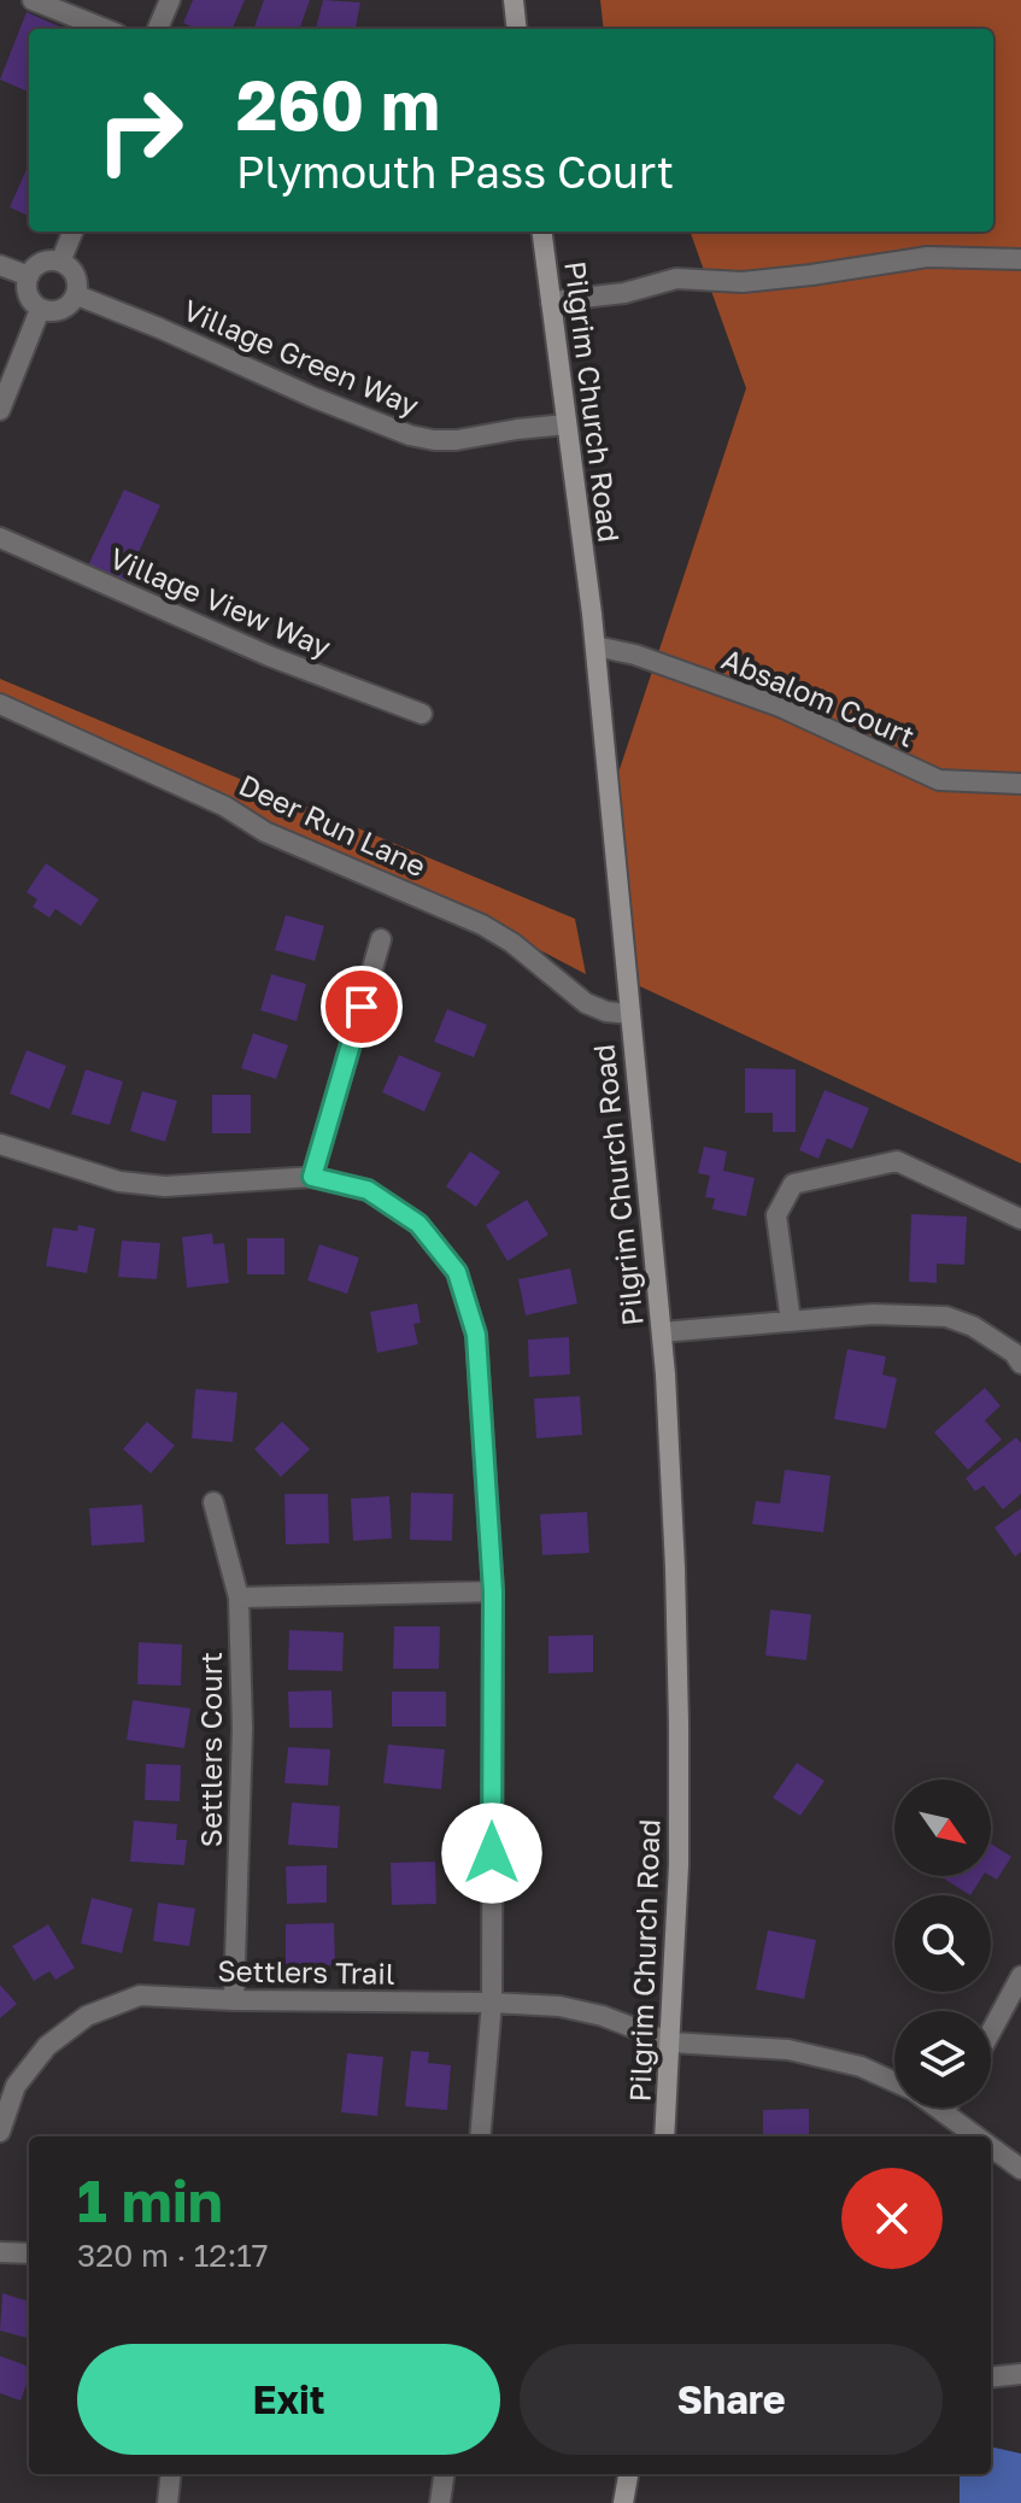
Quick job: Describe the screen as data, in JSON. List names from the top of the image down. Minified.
{"streets":{"street":["Village Green Way","Pilgrim Church Road","Village View Way","Absalom Court","Deer Run Lane","Settlers Court","Settlers Trail"]},"crossings":[["Village Green Way","Pilgrim Church Road"],["Pilgrim Church Road","Absalom Court"],["Pilgrim Church Road","Deer Run Lane"],["Pilgrim Church Road","Settlers Trail"],["Settlers Court","Settlers Trail"]],"north":"bottom right","page":{"turn":["260 m","Plymouth Pass Court"],"heading":["1 min","320 m · 12:17"],"buttons":["Exit","Share"]}}
